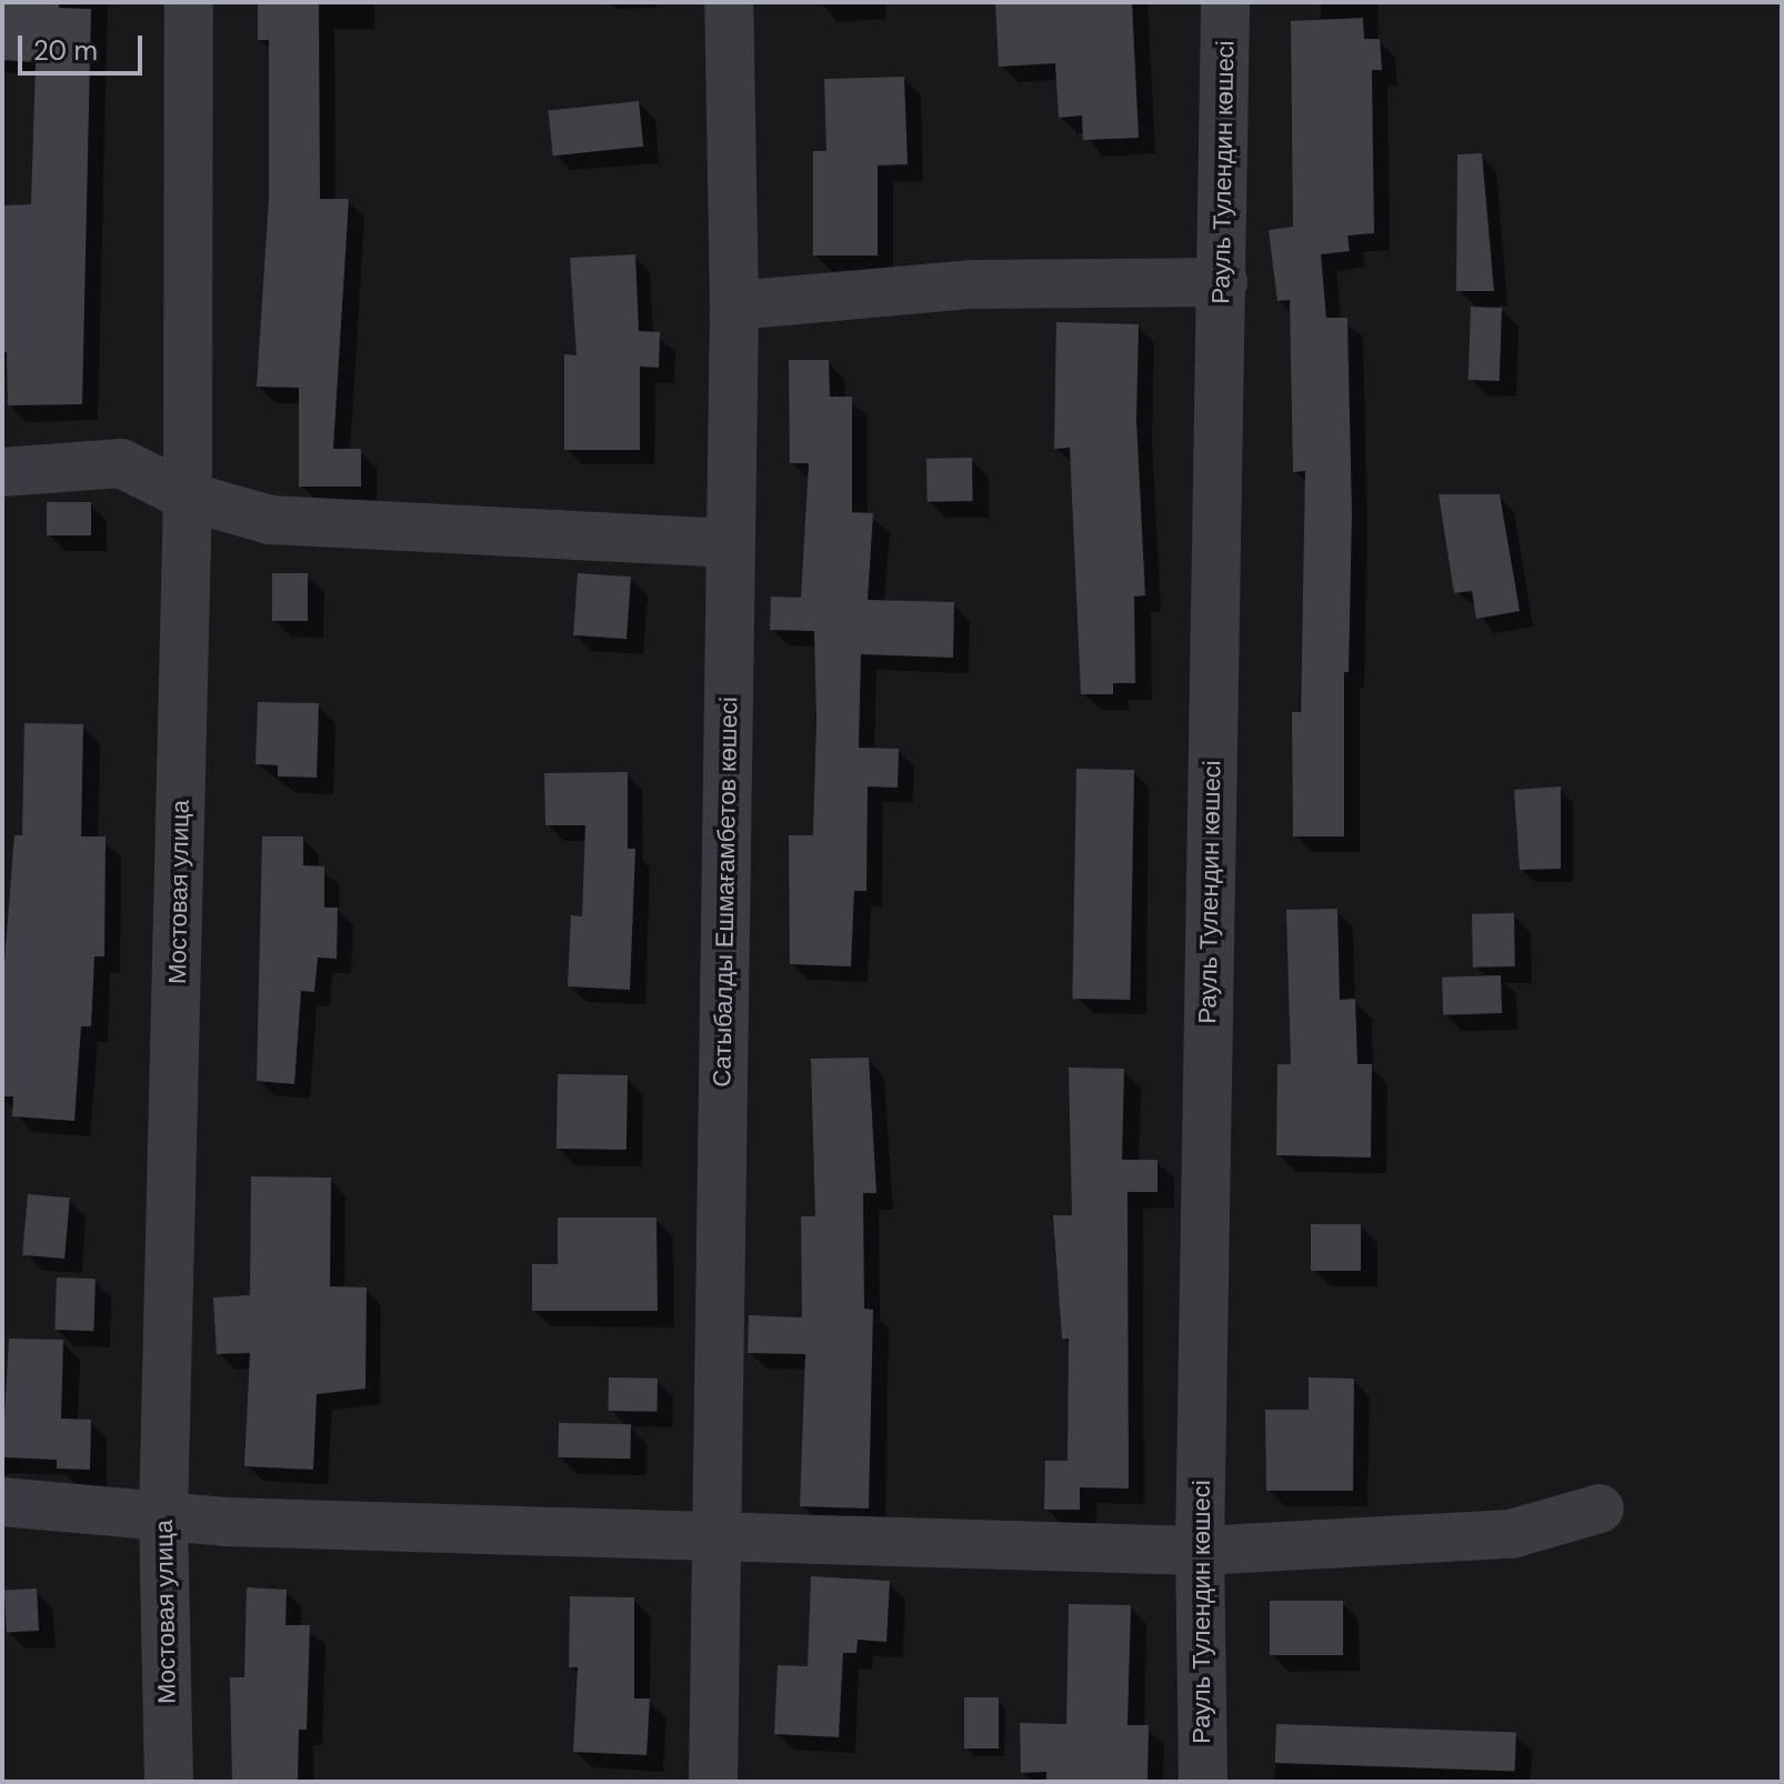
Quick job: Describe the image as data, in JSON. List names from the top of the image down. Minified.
{"streets":{"street":["Рауль Тулендин көшесі","Мостовая улица","Сатыбалды Ешмағамбетов көшесі"]},"scale_bar":"20 m"}
